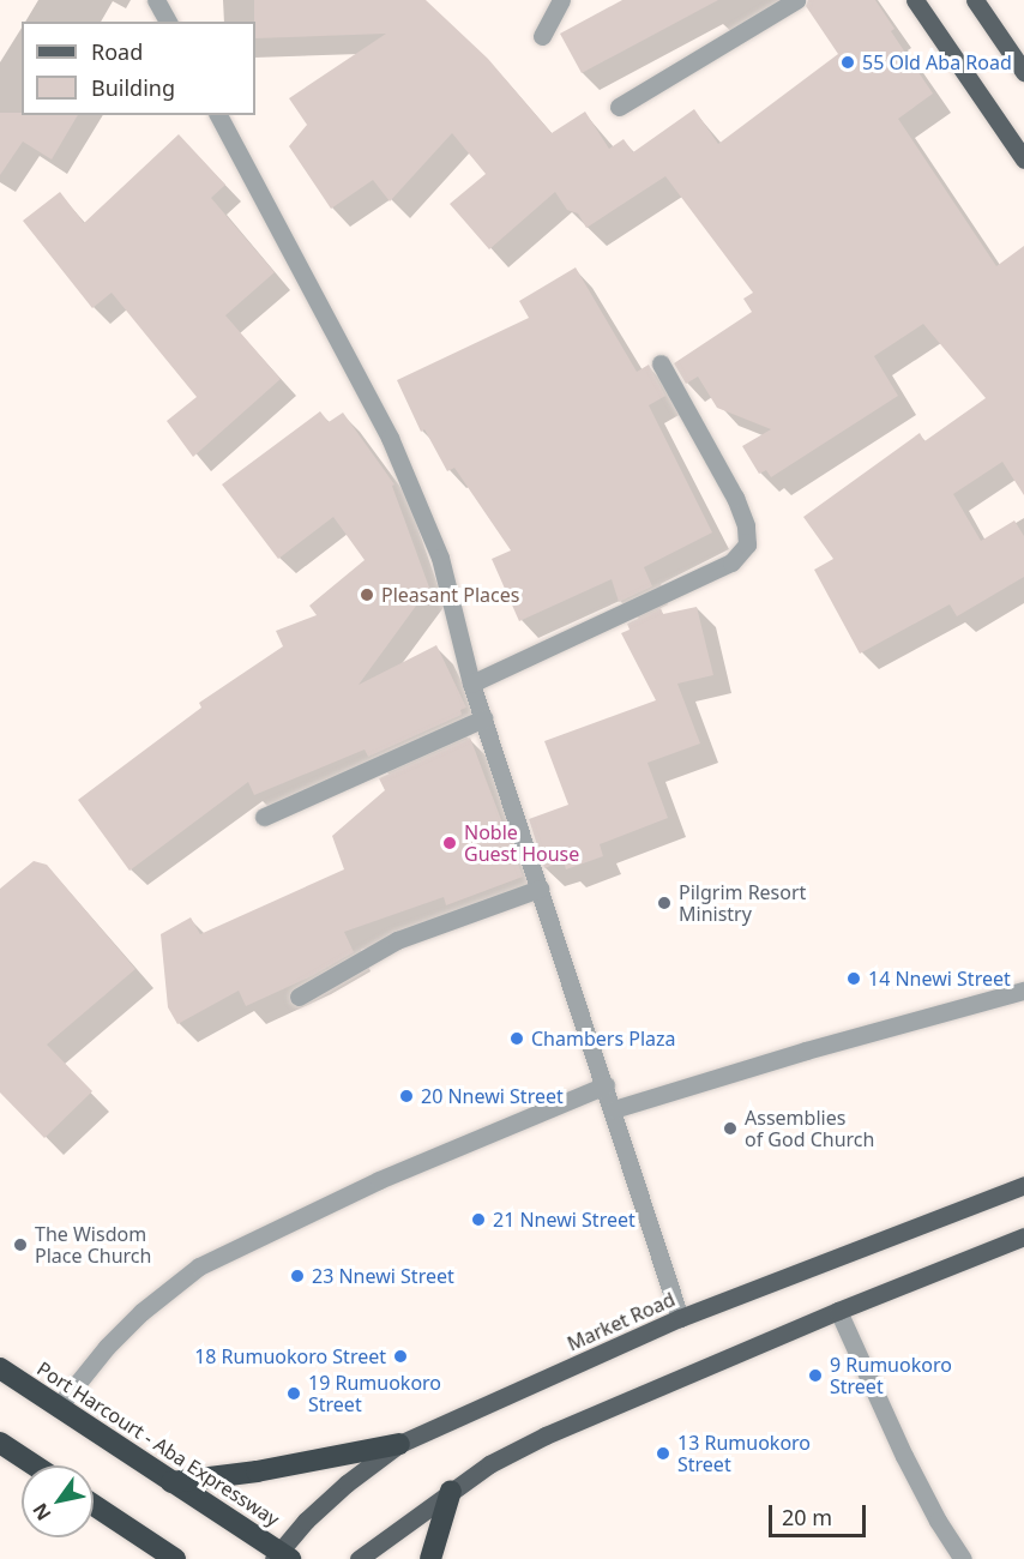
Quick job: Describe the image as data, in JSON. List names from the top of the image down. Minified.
{"streets":{"highway":["Port Harcourt - Aba Expressway"],"main road":["Market Road"]},"crossings":[["Market Road","Port Harcourt - Aba Expressway"]],"places":["55 Old Aba Road","Pleasant Places","Noble Guest House","Pilgrim Resort Ministry","14 Nnewi Street","Chambers Plaza","20 Nnewi Street","Assemblies of God Church","21 Nnewi Street","The Wisdom Place Church","23 Nnewi Street","18 Rumuokoro Street","9 Rumuokoro Street","19 Rumuokoro Street","13 Rumuokoro Street"],"legend":["Road","Building"],"scale_bar":"20 m","north":"bottom left"}
